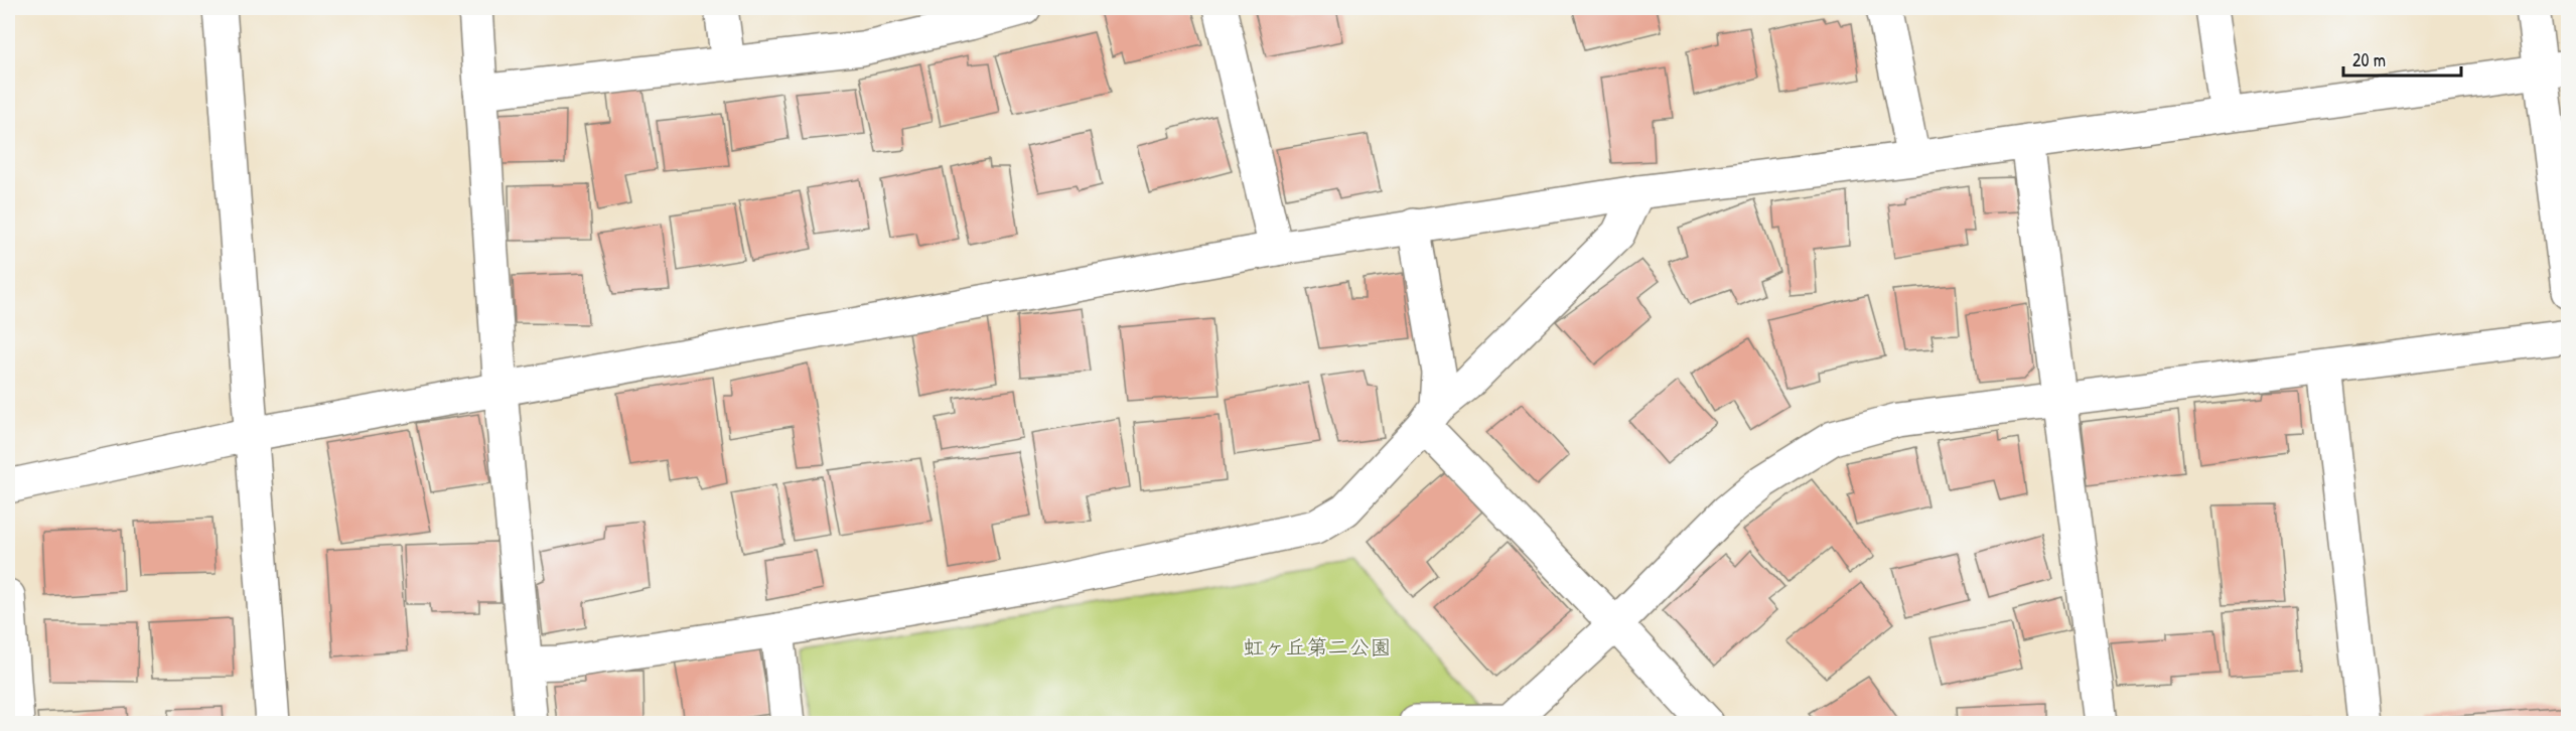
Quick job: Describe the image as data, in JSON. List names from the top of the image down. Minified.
{"parks":["虹ヶ丘第二公園"],"scale_bar":"20 m"}
